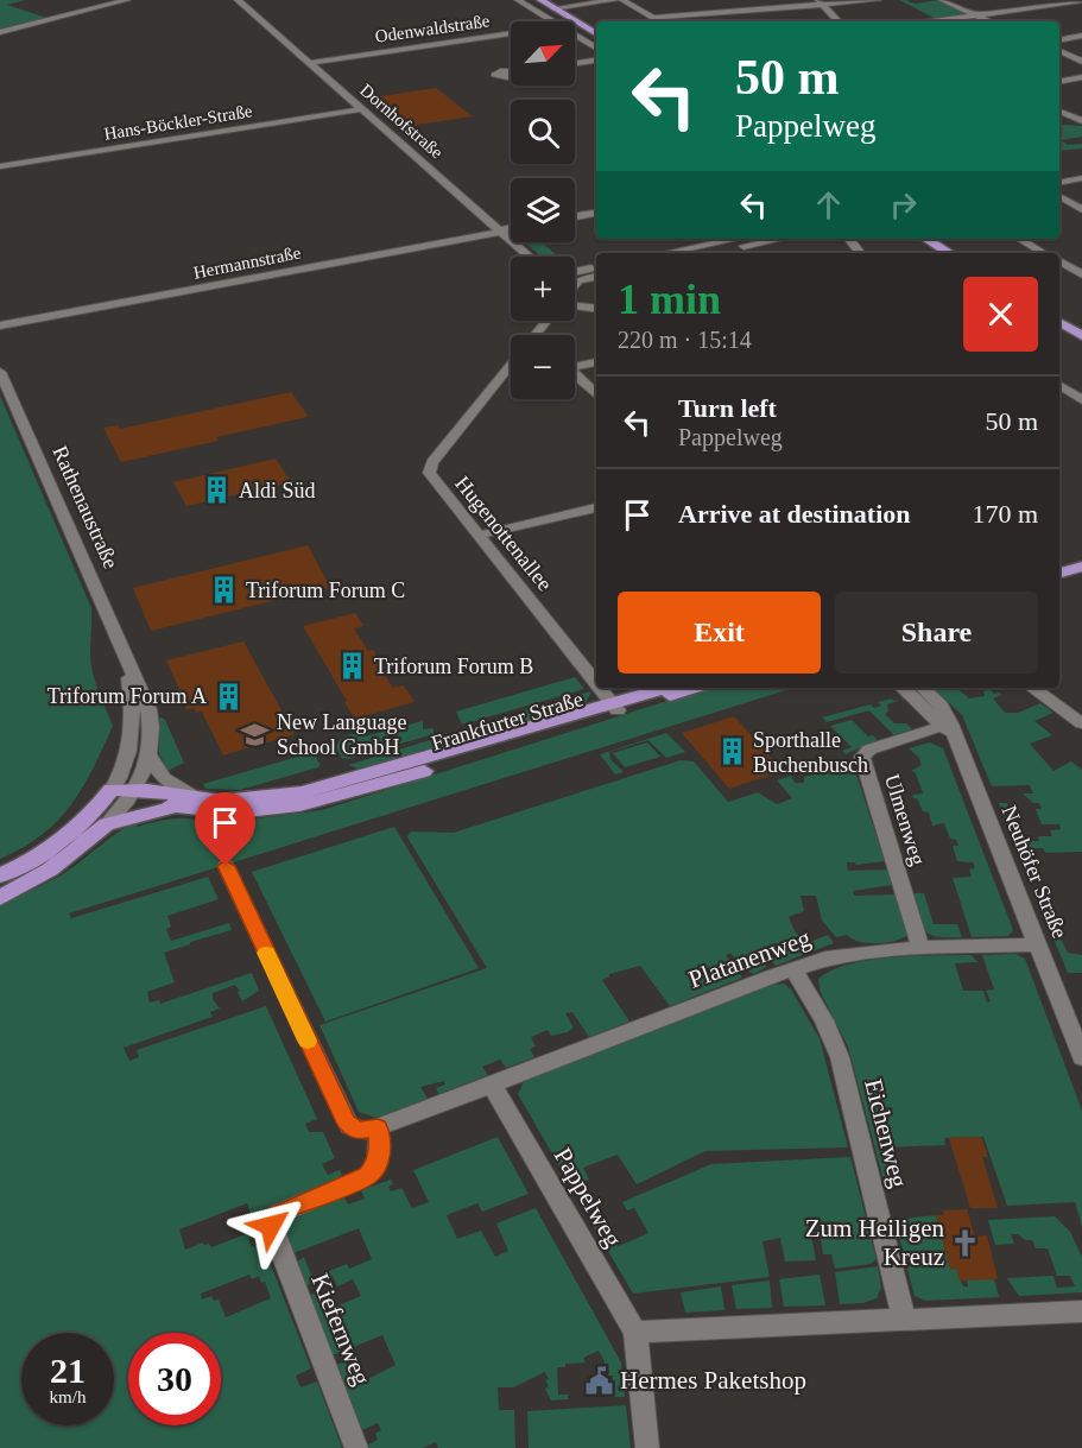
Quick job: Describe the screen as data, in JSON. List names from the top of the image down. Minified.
{"streets":{"main road":["Frankfurter Straße"],"street":["Odenwaldstraße","Dornhofstraße","Hans-Böckler-Straße","Hermannstraße","Rathenaustraße","Hugenottenallee","Ulmenweg","Neuhöfer Straße","Platanenweg","Eichenweg","Pappelweg","Kiefernweg"]},"crossings":[["Odenwaldstraße","Dornhofstraße"],["Dornhofstraße","Hans-Böckler-Straße"],["Dornhofstraße","Hermannstraße"],["Rathenaustraße","Frankfurter Straße"],["Hugenottenallee","Frankfurter Straße"],["Ulmenweg","Neuhöfer Straße"],["Ulmenweg","Platanenweg"],["Neuhöfer Straße","Platanenweg"],["Platanenweg","Eichenweg"],["Platanenweg","Pappelweg"]],"places":{"building":["Aldi Süd","Triforum Forum C","Triforum Forum B","Triforum Forum A","Sporthalle Buchenbusch"],"school or university":["New Language School GmbH"],"church":["Zum Heiligen Kreuz"],"public building":["Hermes Paketshop"]},"north":"top right","page":{"map_buttons":["+","−"],"turn":["50 m","Pappelweg"],"heading":["1 min","220 m · 15:14"],"list":[{"name":"Turn left","note":"Pappelweg","value":"50 m"},{"name":"Arrive at destination","value":"170 m"}],"buttons":["Exit","Share"],"speed":"21 km/h","limit":"30"}}
